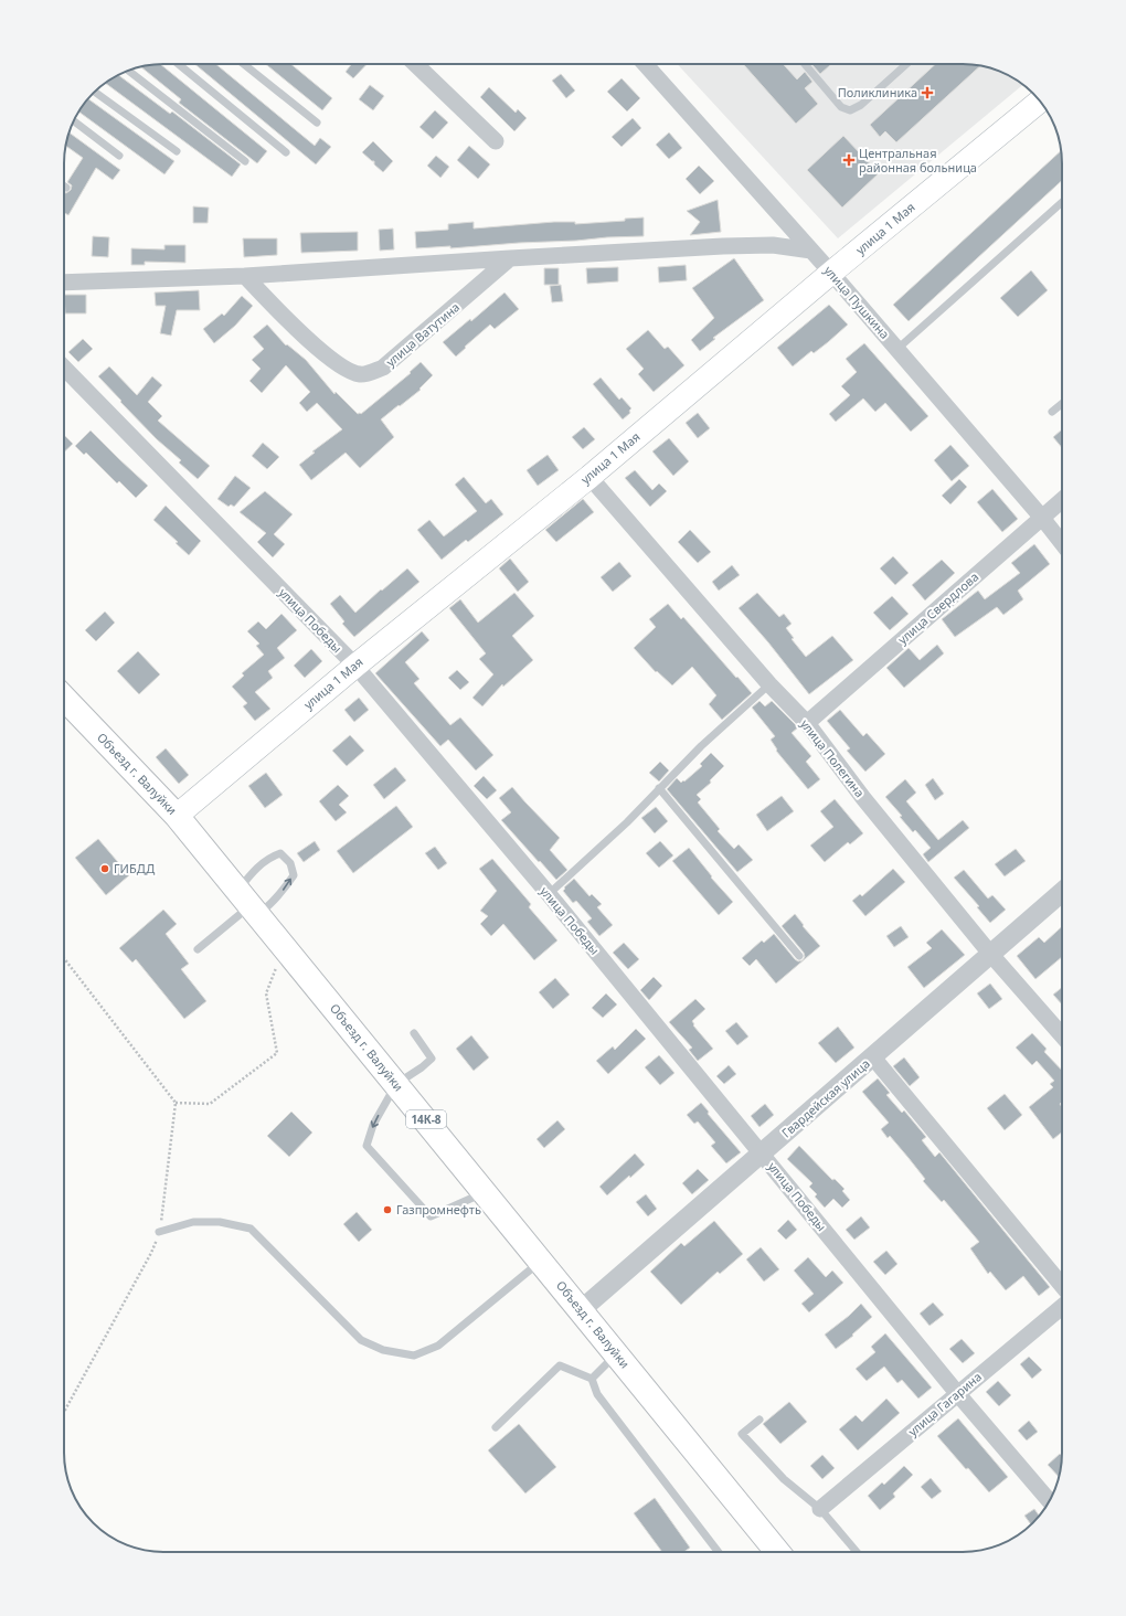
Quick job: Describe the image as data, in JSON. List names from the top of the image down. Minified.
{"streets":{"main road":["улица 1 Мая","Объезд г. Валуйки","14К-8"],"street":["улица Пушкина","улица Ватутина","улица Свердлова","улица Победы","улица Полегина","Гвардейская улица","улица Гагарина"]},"crossings":[["улица 1 Мая","улица Пушкина"],["улица 1 Мая","улица Победы"],["улица 1 Мая","улица Полегина"],["улица 1 Мая","Объезд г. Валуйки"],["улица Пушкина","улица Свердлова"],["улица Свердлова","улица Полегина"],["улица Победы","Гвардейская улица"],["улица Победы","улица Гагарина"],["улица Полегина","Гвардейская улица"],["Объезд г. Валуйки","Гвардейская улица"]],"places":{"health":["Поликлиника","Центральная районная больница"],"other":["ГИБДД","Газпромнефть"]}}
